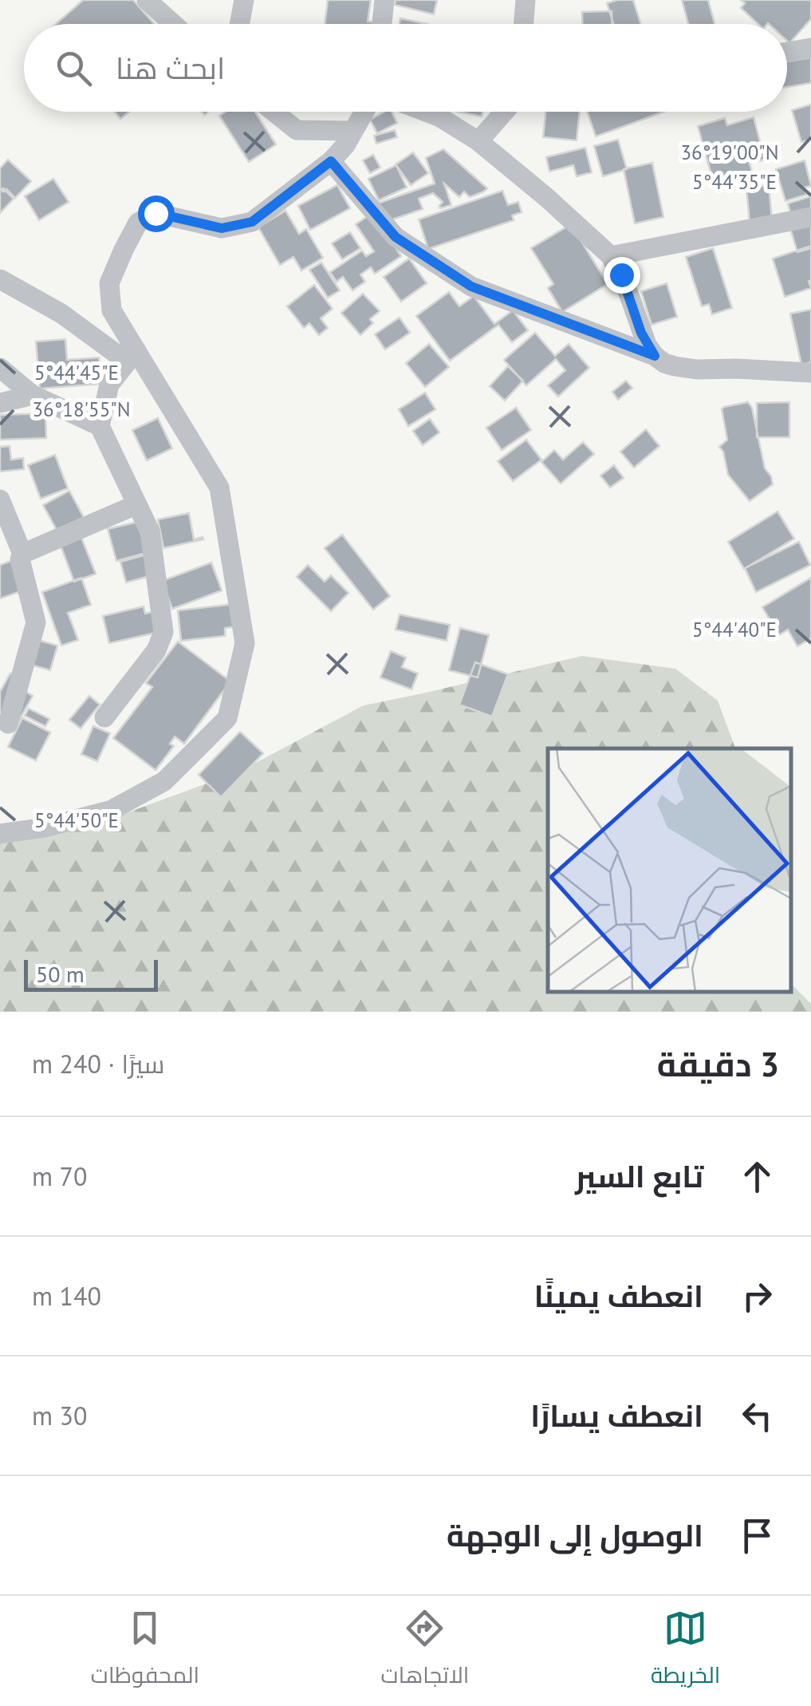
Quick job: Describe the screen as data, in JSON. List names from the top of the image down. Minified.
{"scale_bar":"50 m","page":{"search":"ابحث هنا","scale":"50 m","heading":["3 دقيقة","سيرًا · 240 m"],"list":[["تابع السير","70 m"],["انعطف يمينًا","140 m"],["انعطف يسارًا","30 m"],"الوصول إلى الوجهة"],"nav":["الخريطة","الاتجاهات","المحفوظات"]},"coordinates":["36°19'00\"N","5°44'35\"E","5°44'45\"E","36°18'55\"N","5°44'40\"E","5°44'50\"E"]}
